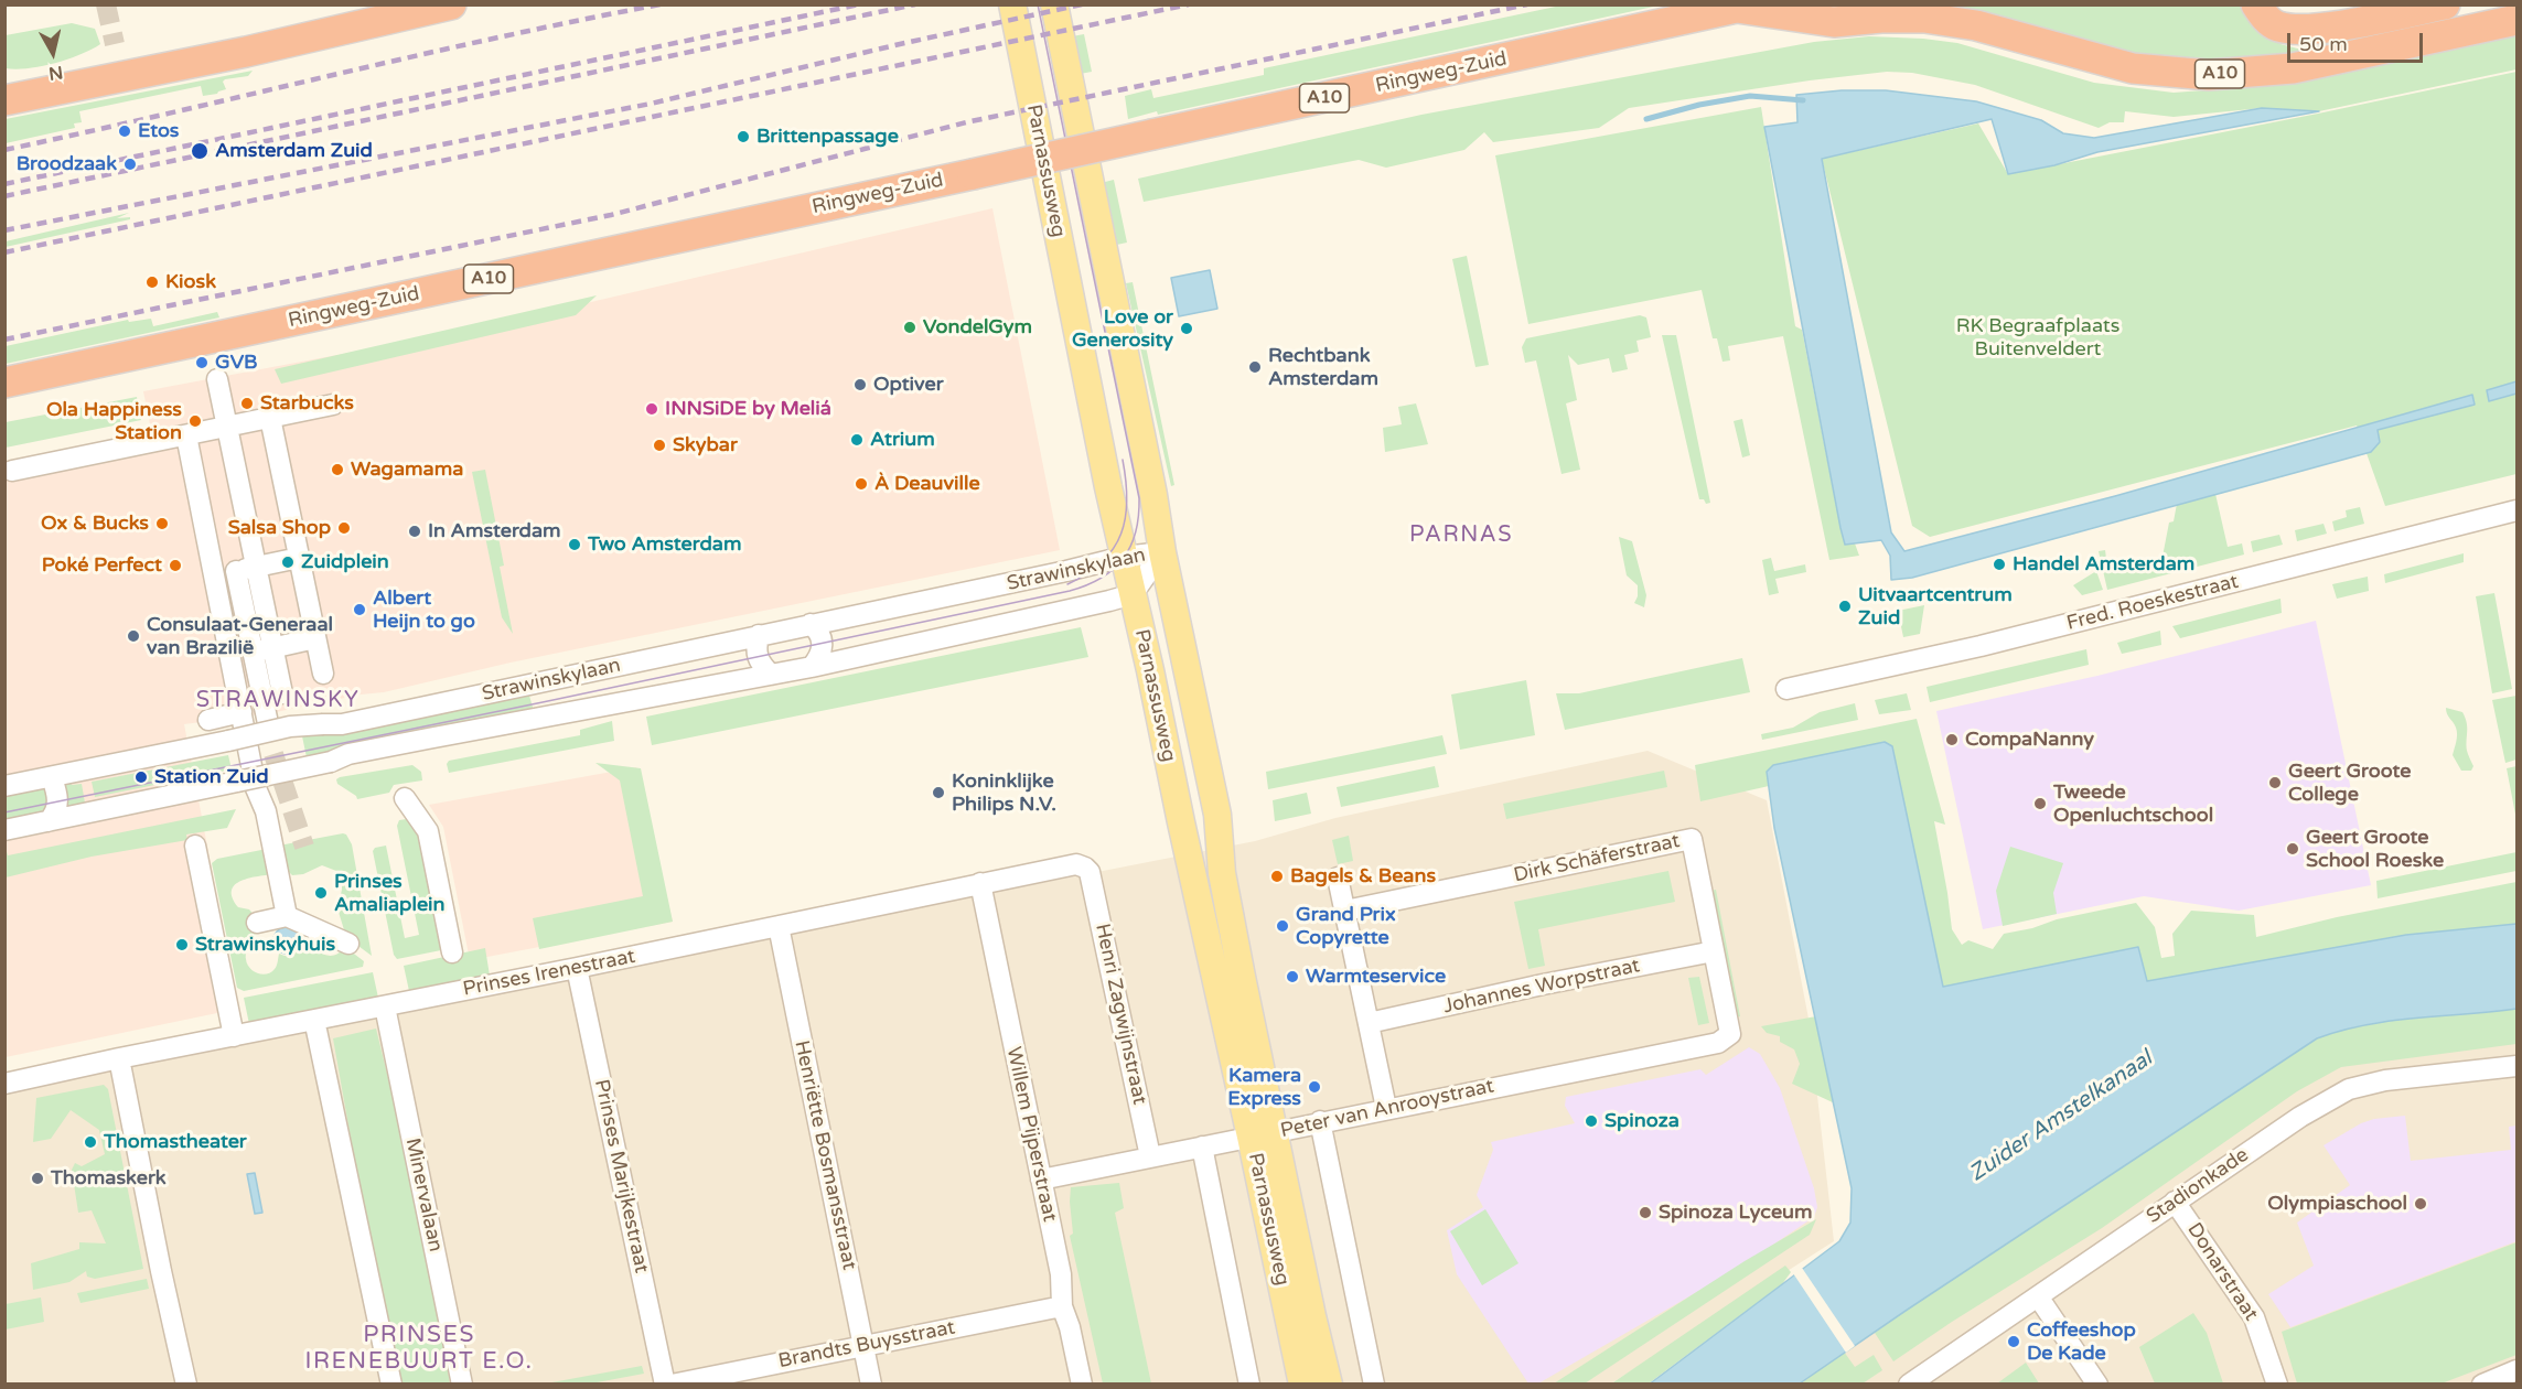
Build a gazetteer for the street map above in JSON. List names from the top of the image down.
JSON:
{
  "streets": {
    "highway": ["Ringweg-Zuid", "A10"],
    "main road": ["Parnassusweg"],
    "street": [
      "Strawinskylaan",
      "Fred. Roeskestraat",
      "Dirk Schäferstraat",
      "Prinses Irenestraat",
      "Johannes Worpstraat",
      "Henri Zagwijnstraat",
      "Peter van Anrooystraat",
      "Willem Pijperstraat",
      "Henriëtte Bosmansstraat",
      "Prinses Marijkestraat",
      "Stadionkade",
      "Minervalaan",
      "Donarstraat",
      "Brandts Buysstraat"
    ]
  },
  "crossings": [
    ["Ringweg-Zuid", "A10"],
    ["Parnassusweg", "Strawinskylaan"],
    ["Parnassusweg", "Peter van Anrooystraat"],
    ["Dirk Schäferstraat", "Johannes Worpstraat"],
    ["Dirk Schäferstraat", "Peter van Anrooystraat"],
    ["Prinses Irenestraat", "Henri Zagwijnstraat"],
    ["Prinses Irenestraat", "Willem Pijperstraat"],
    ["Prinses Irenestraat", "Henriëtte Bosmansstraat"],
    ["Prinses Irenestraat", "Prinses Marijkestraat"],
    ["Prinses Irenestraat", "Minervalaan"],
    ["Henri Zagwijnstraat", "Peter van Anrooystraat"],
    ["Peter van Anrooystraat", "Willem Pijperstraat"],
    ["Willem Pijperstraat", "Brandts Buysstraat"],
    ["Henriëtte Bosmansstraat", "Brandts Buysstraat"],
    ["Stadionkade", "Donarstraat"]
  ],
  "districts": ["PARNAS", "STRAWINSKY", "PRINSES IRENEBUURT E.O."],
  "water": ["Zuider Amstelkanaal"],
  "parks": ["RK Begraafplaats Buitenveldert"],
  "places": [
    "Etos",
    "Brittenpassage",
    "Amsterdam Zuid",
    "Broodzaak",
    "Kiosk",
    "VondelGym",
    "Love or Generosity",
    "GVB",
    "Rechtbank Amsterdam",
    "Optiver",
    "Starbucks",
    "INNSiDE by Meliá",
    "Ola Happiness Station",
    "Atrium",
    "Skybar",
    "Wagamama",
    "À Deauville",
    "Ox & Bucks",
    "Salsa Shop",
    "In Amsterdam",
    "Two Amsterdam",
    "Zuidplein",
    "Handel Amsterdam",
    "Poké Perfect",
    "Uitvaartcentrum Zuid",
    "Albert Heijn to go",
    "Consulaat-Generaal van Brazilië",
    "CompaNanny",
    "Station Zuid",
    "Geert Groote College",
    "Koninklijke Philips N.V.",
    "Tweede Openluchtschool",
    "Geert Groote School Roeske",
    "Bagels & Beans",
    "Prinses Amaliaplein",
    "Grand Prix Copyrette",
    "Strawinskyhuis",
    "Warmteservice",
    "Kamera Express",
    "Spinoza",
    "Thomastheater",
    "Thomaskerk",
    "Olympiaschool",
    "Spinoza Lyceum",
    "Coffeeshop De Kade"
  ],
  "scale_bar": "50 m",
  "north": "bottom"
}
